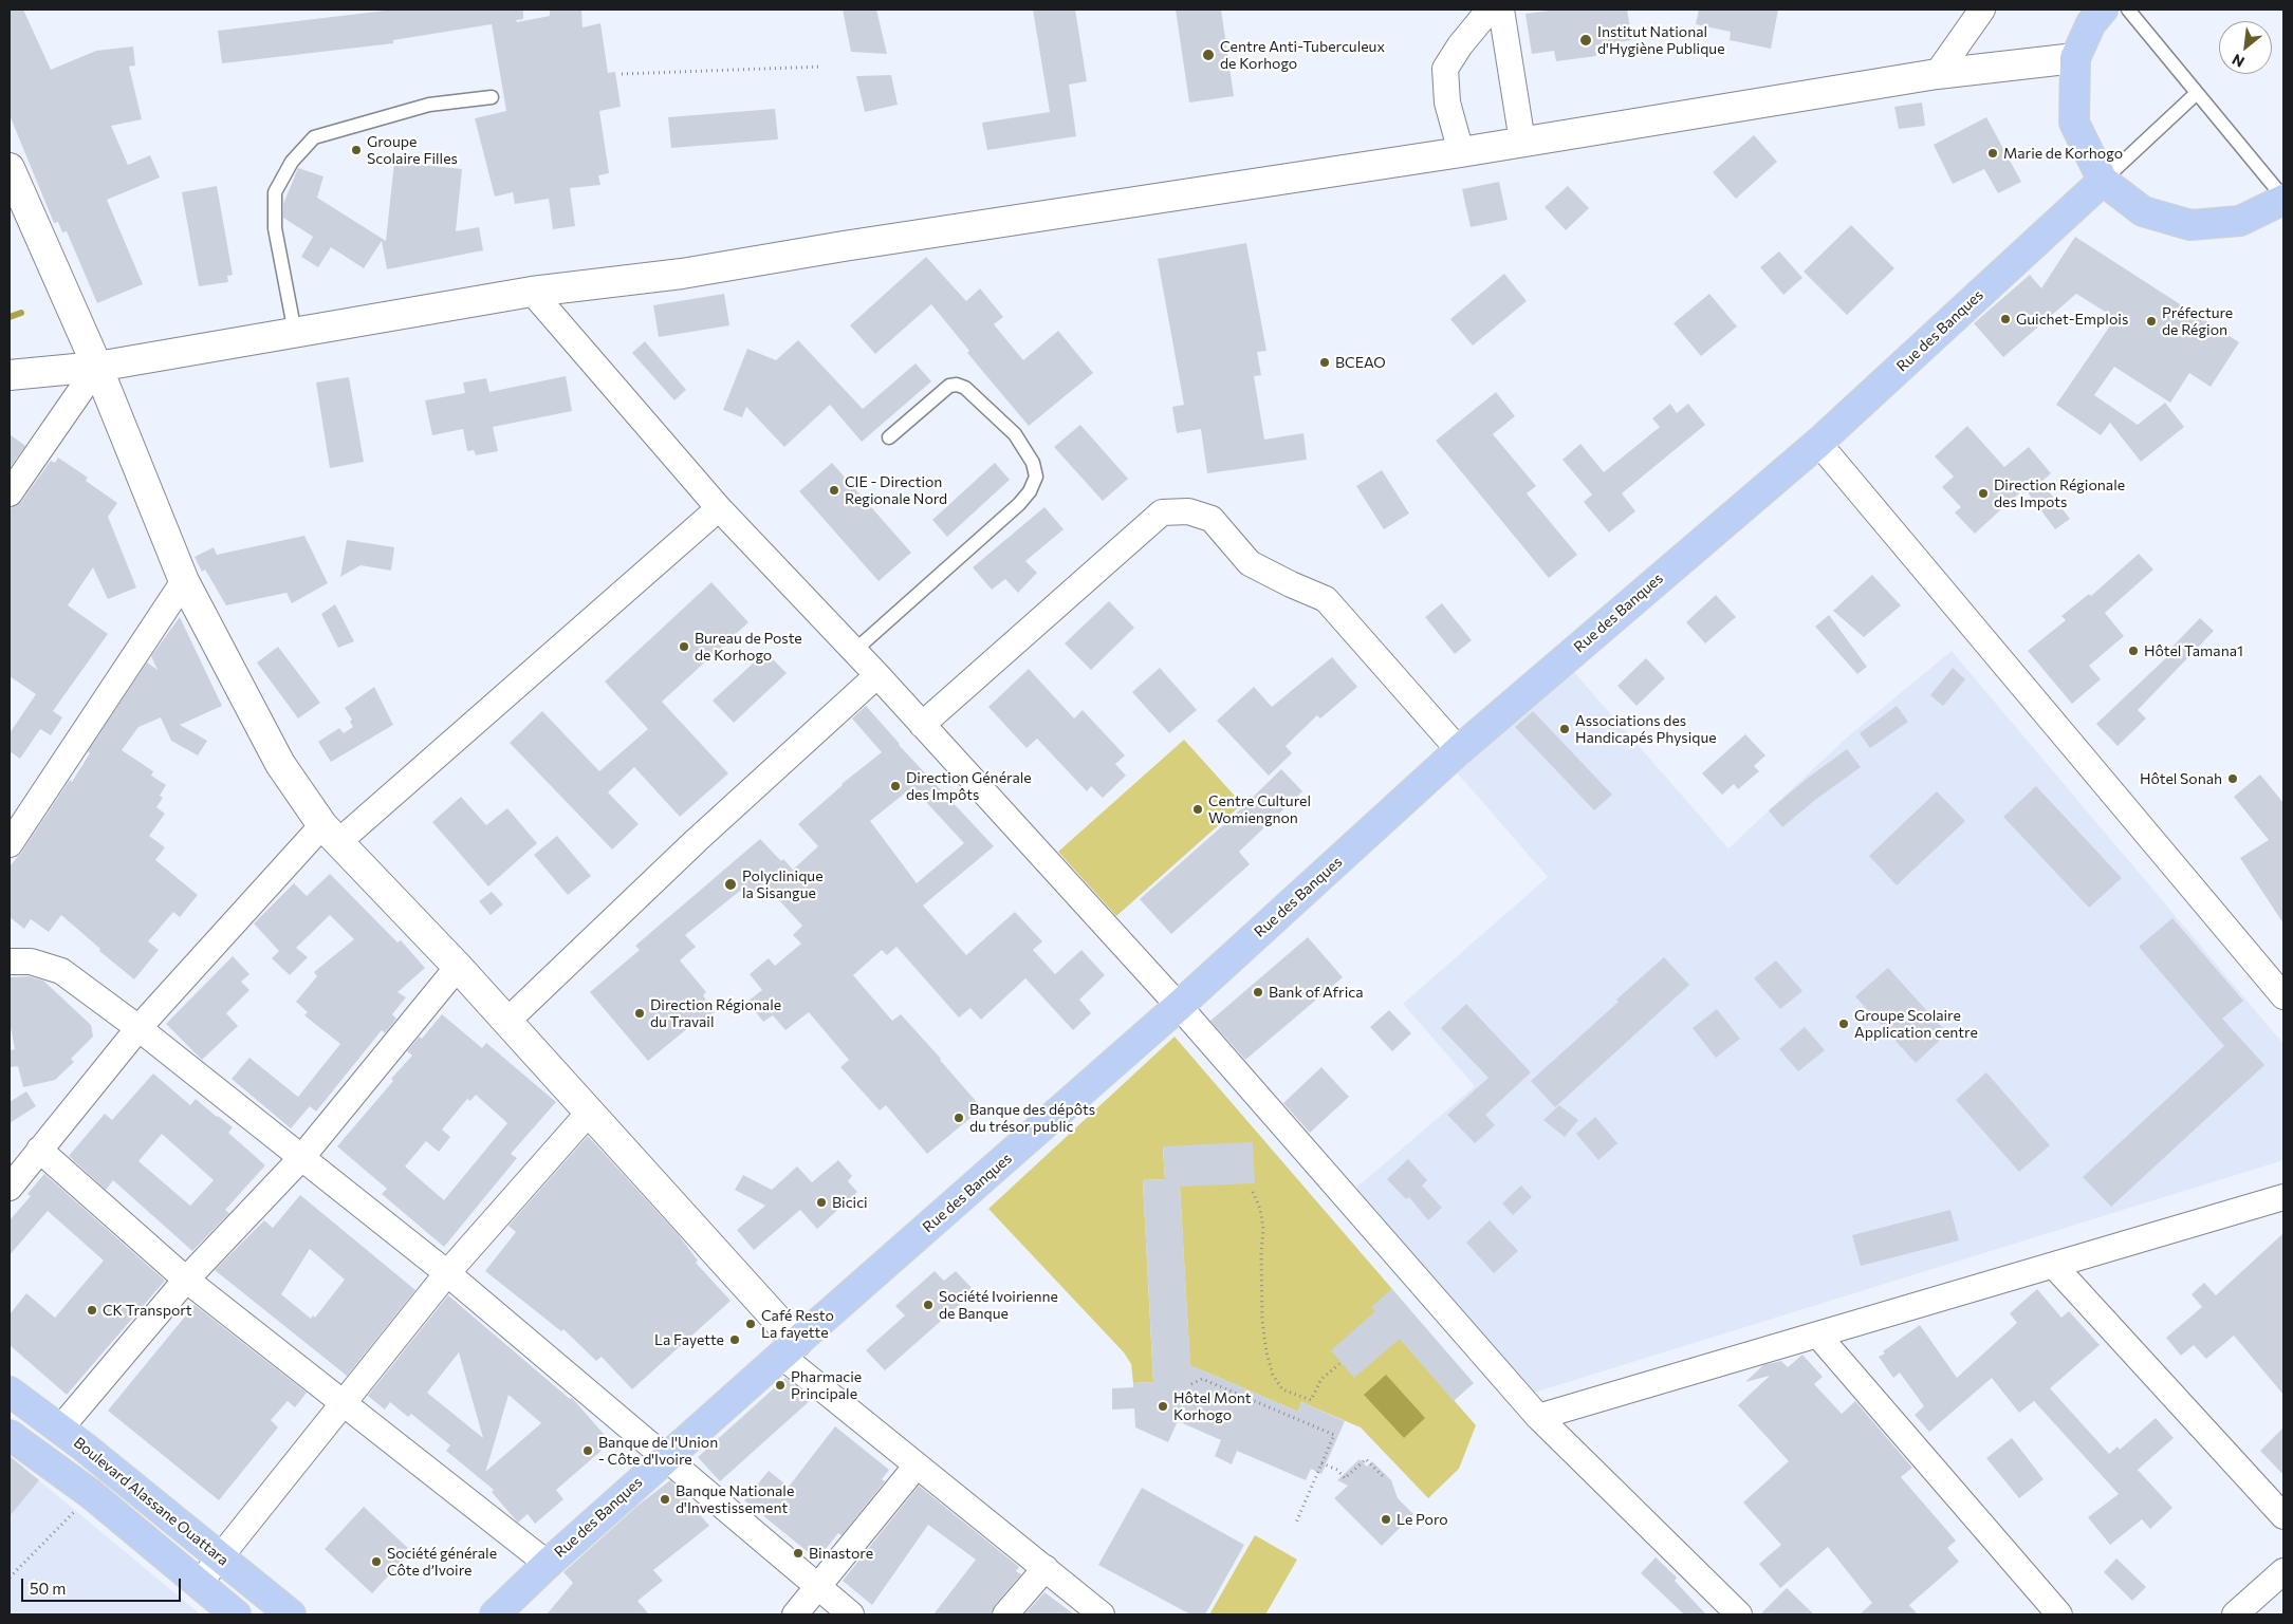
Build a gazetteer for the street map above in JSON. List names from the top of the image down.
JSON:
{
  "streets": {
    "main road": ["Rue des Banques", "Boulevard Alassane Ouattara"]
  },
  "places": [
    "Institut National d'Hygiène Publique",
    "Centre Anti-Tuberculeux de Korhogo",
    "Groupe Scolaire Filles",
    "Marie de Korhogo",
    "Guichet-Emplois",
    "Préfecture de Région",
    "BCEAO",
    "CIE - Direction Regionale Nord",
    "Direction Régionale des Impots",
    "Bureau de Poste de Korhogo",
    "Hôtel Tamana1",
    "Associations des Handicapés Physique",
    "Hôtel Sonah",
    "Direction Générale des Impôts",
    "Centre Culturel Womiengnon",
    "Polyclinique la Sisangue",
    "Bank of Africa",
    "Direction Régionale du Travail",
    "Groupe Scolaire Application centre",
    "Banque des dépôts du trésor public",
    "Bicici",
    "Société Ivoirienne de Banque",
    "CK Transport",
    "Café Resto La fayette",
    "La Fayette",
    "Pharmacie Principale",
    "Hôtel Mont Korhogo",
    "Banque de l'Union - Côte d'Ivoire",
    "Banque Nationale d'Investissement",
    "Le Poro",
    "Binastore",
    "Société générale Côte d’Ivoire"
  ],
  "scale_bar": "50 m",
  "north": "bottom left"
}
